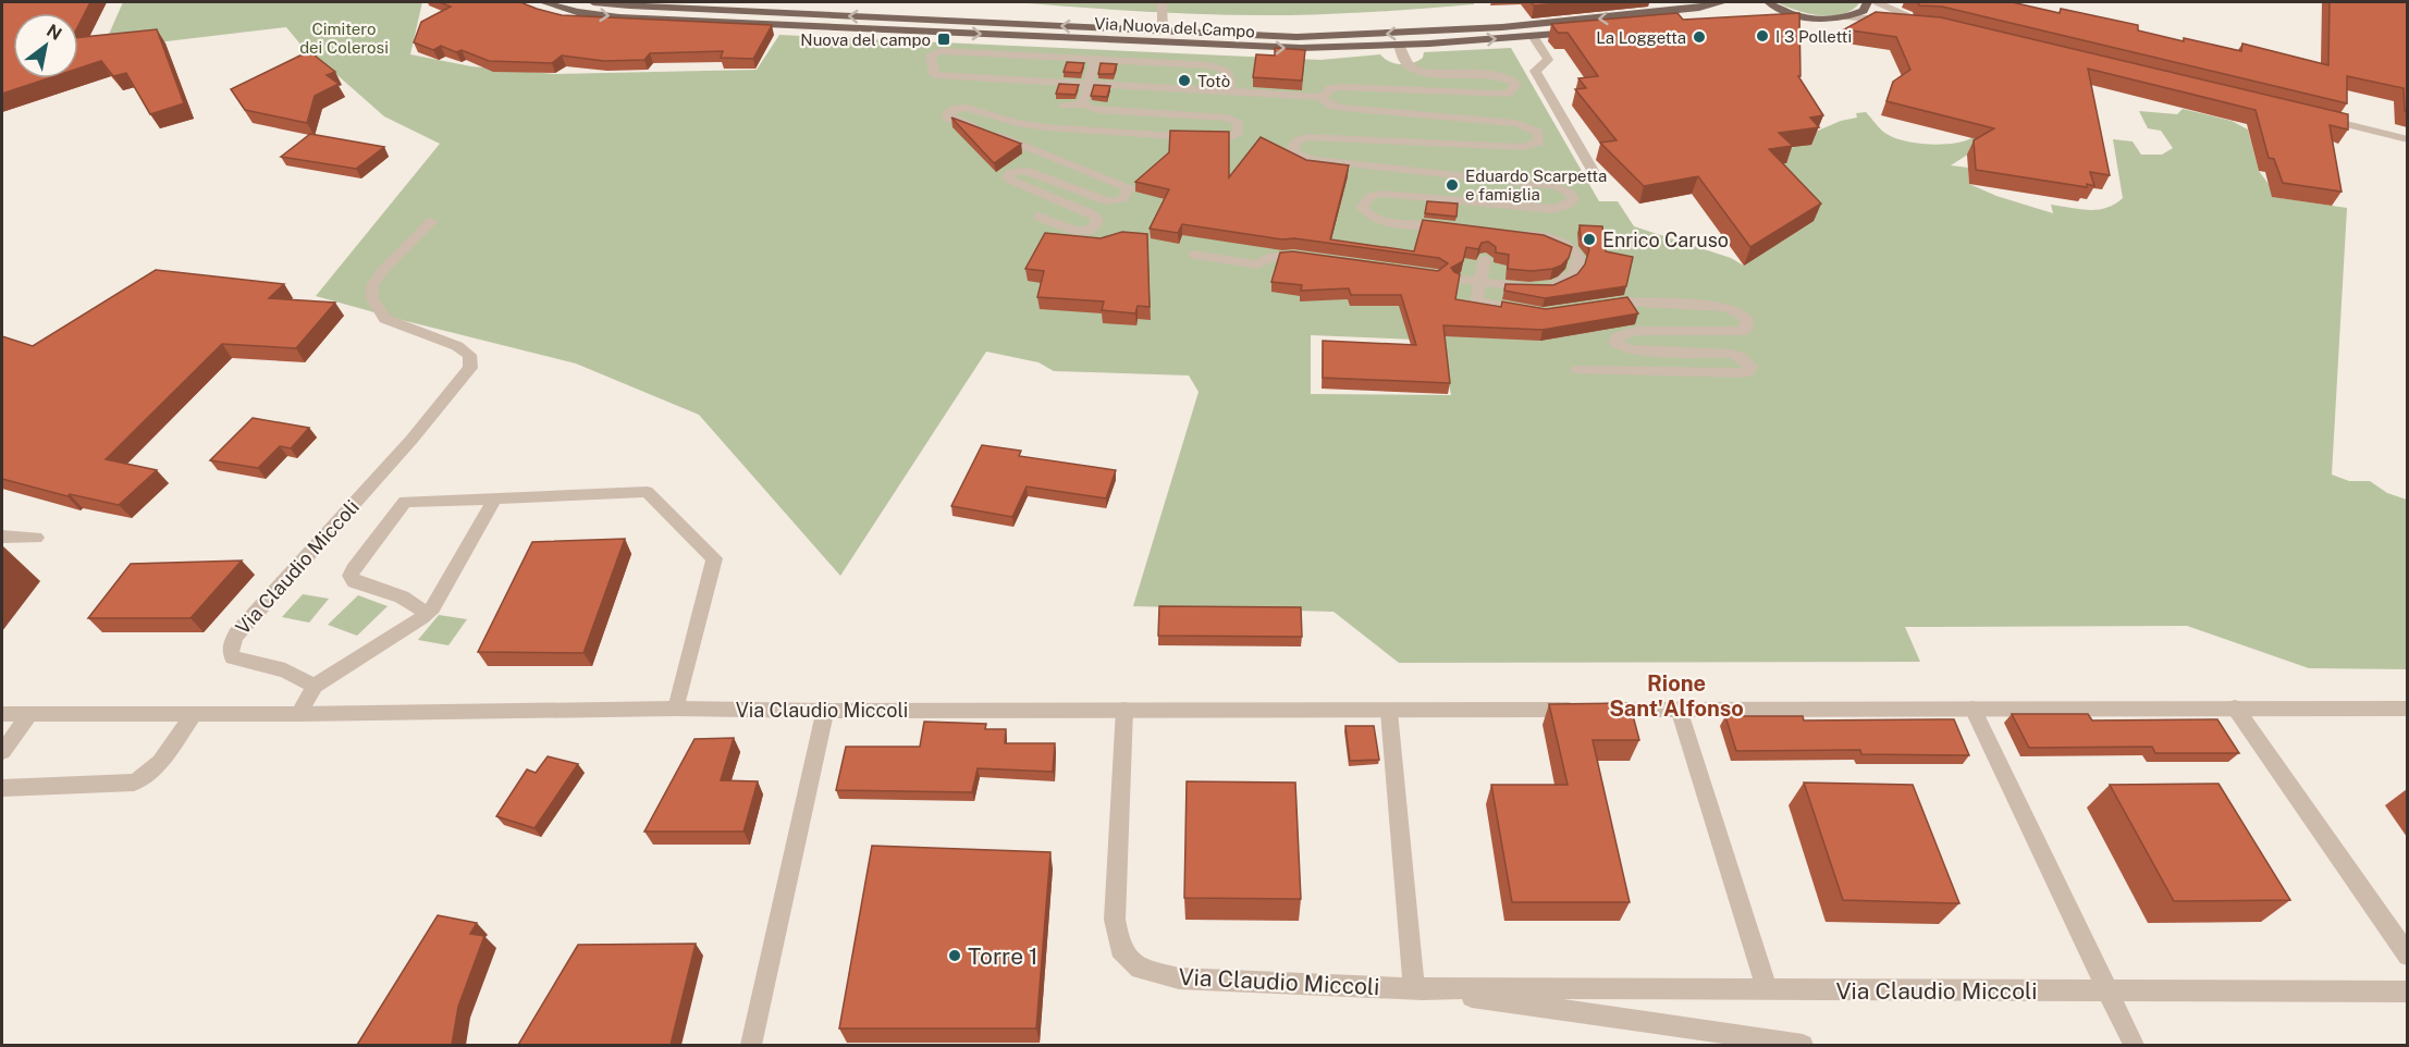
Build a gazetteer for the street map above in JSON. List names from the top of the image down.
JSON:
{
  "streets": {
    "main road": ["Via Nuova del Campo"],
    "street": ["Via Claudio Miccoli"]
  },
  "districts": ["Rione Sant'Alfonso"],
  "parks": ["Cimitero dei Colerosi"],
  "places": {
    "other": [
      "I 3 Polletti",
      "La Loggetta",
      "Totò",
      "Eduardo Scarpetta e famiglia",
      "Enrico Caruso",
      "Torre 1"
    ],
    "transit": ["Nuova del campo"]
  },
  "north": "top right"
}
